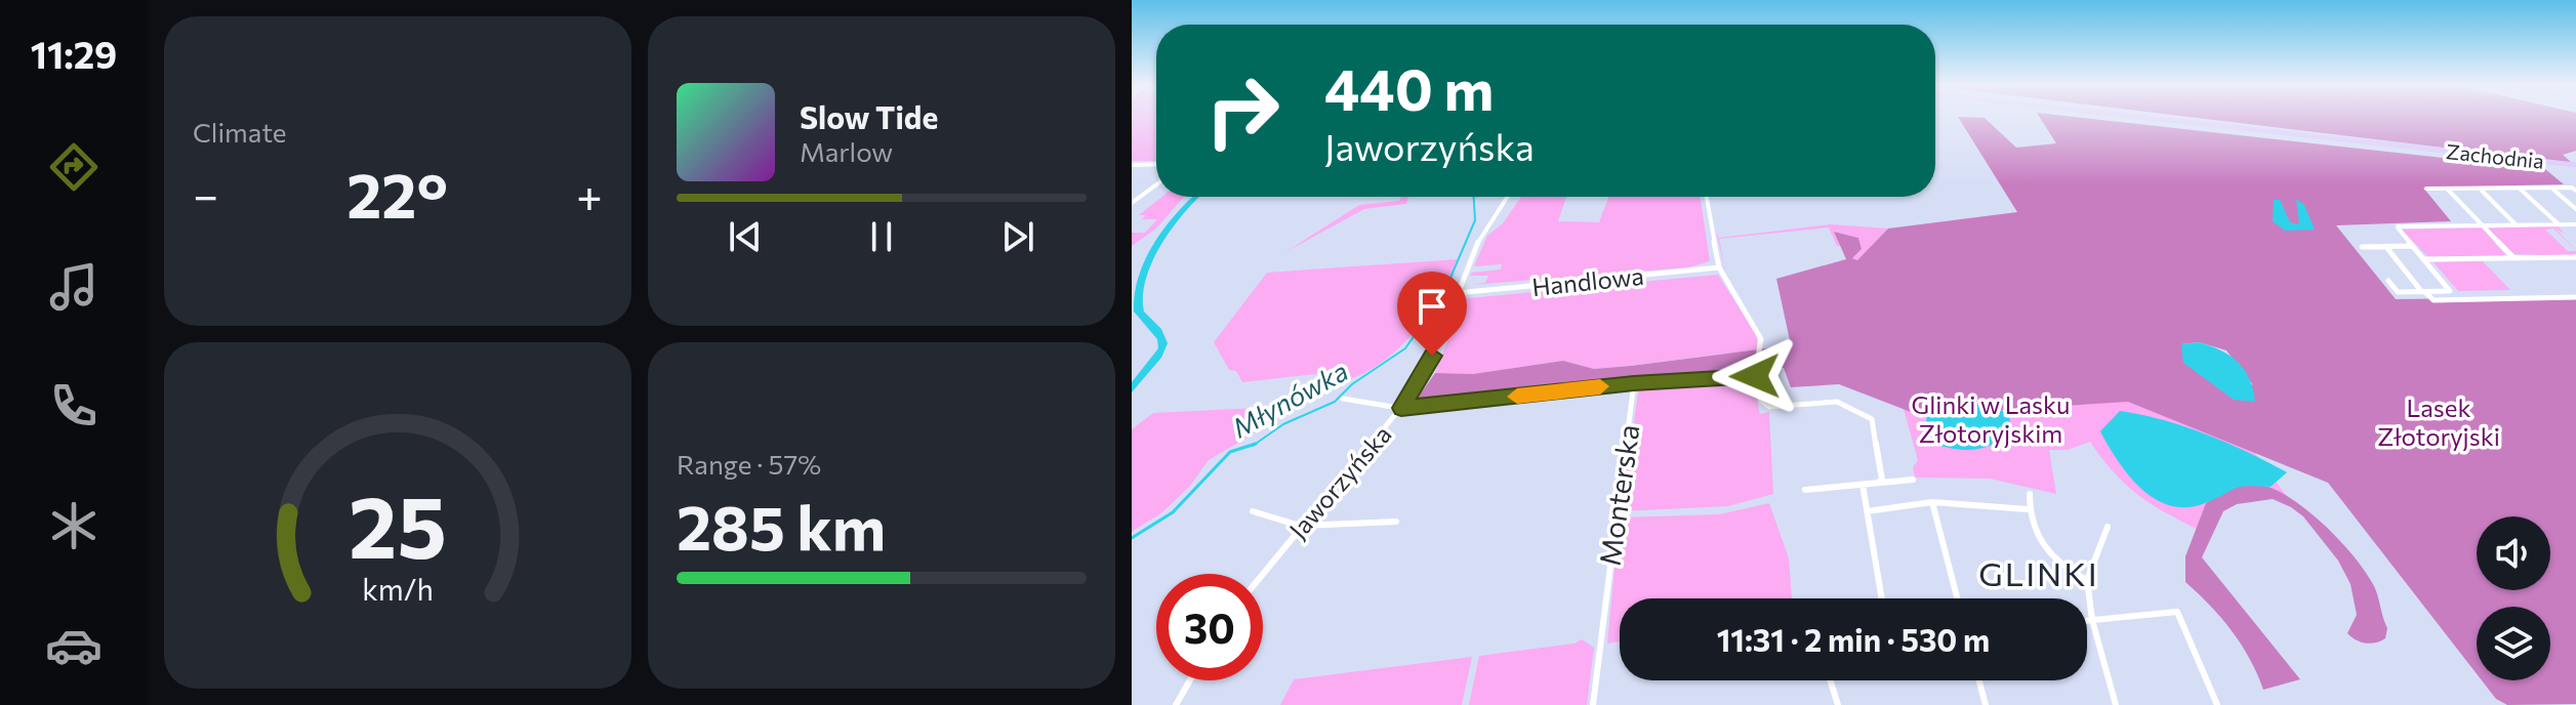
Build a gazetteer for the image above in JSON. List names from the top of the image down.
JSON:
{
  "streets": {
    "main road": ["Zachodnia"],
    "street": ["Handlowa", "Jaworzyńska", "Monterska"]
  },
  "crossings": [
    ["Handlowa", "Jaworzyńska"]
  ],
  "districts": ["GLINKI"],
  "water": ["Młynówka"],
  "parks": ["Glinki w Lasku Złotoryjskim", "Lasek Złotoryjski"],
  "page": {
    "tabs": "11:29",
    "tile": [
      "Climate",
      ["Range · 57%", "285 km"]
    ],
    "turn": ["440 m", "Jaworzyńska"],
    "song": ["Slow Tide", "Marlow"],
    "heat": ["−", "22°", "+"],
    "limit": "30",
    "trip": "11:31 · 2 min · 530 m",
    "gauge": ["25", "km/h"]
  }
}
